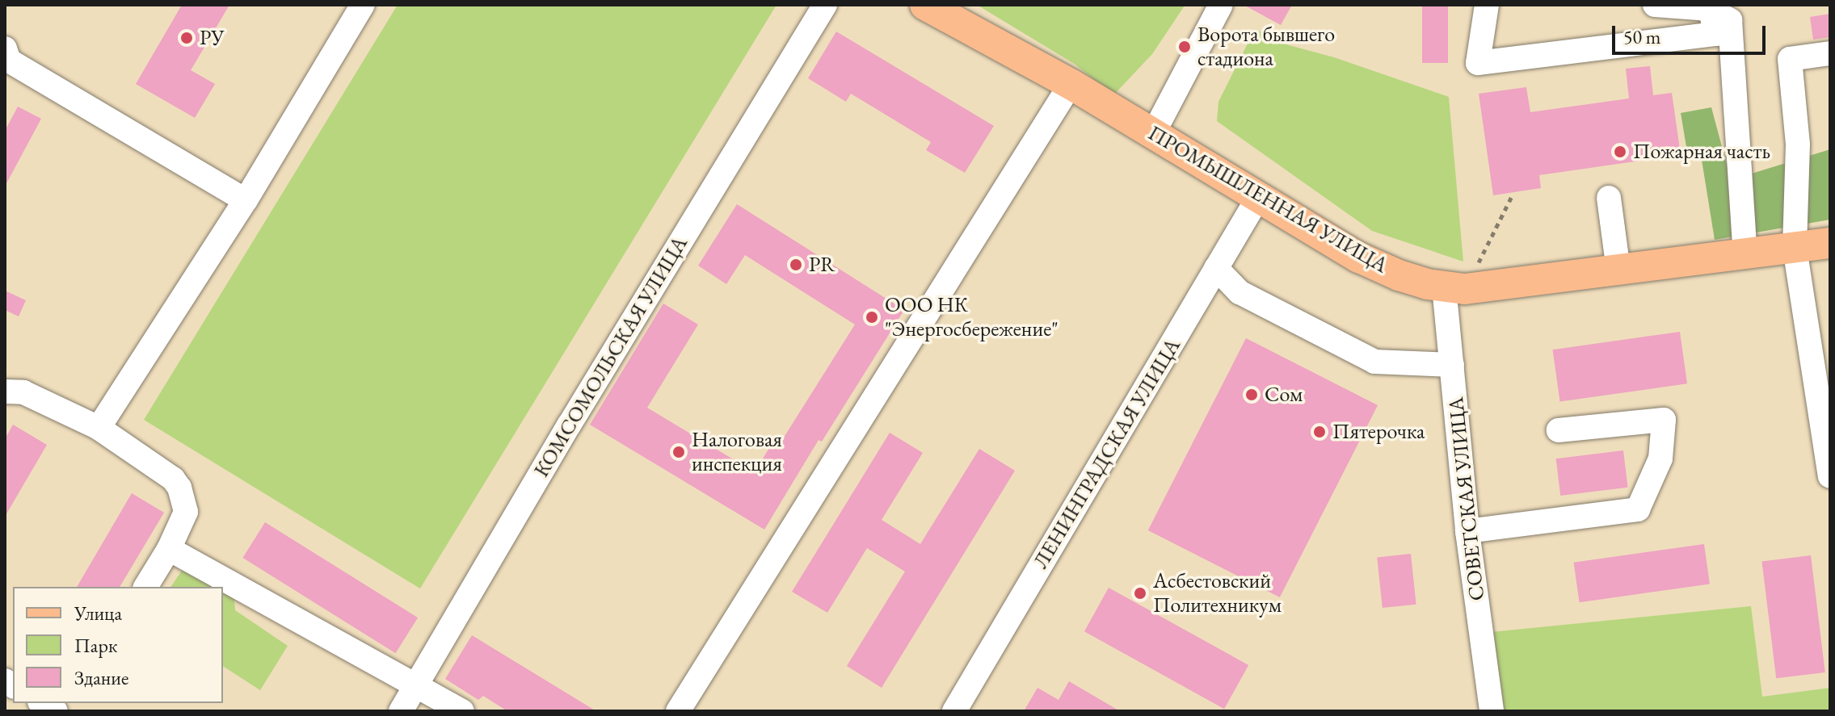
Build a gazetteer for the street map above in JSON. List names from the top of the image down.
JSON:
{
  "streets": {
    "main road": ["ПРОМЫШЛЕННАЯ УЛИЦА"],
    "street": ["КОМСОМОЛЬСКАЯ УЛИЦА", "ЛЕНИНГРАДСКАЯ УЛИЦА", "СОВЕТСКАЯ УЛИЦА"]
  },
  "crossings": [
    ["ПРОМЫШЛЕННАЯ УЛИЦА", "ЛЕНИНГРАДСКАЯ УЛИЦА"],
    ["ПРОМЫШЛЕННАЯ УЛИЦА", "СОВЕТСКАЯ УЛИЦА"]
  ],
  "places": [
    "РУ",
    "Ворота бывшего стадиона",
    "Пожарная часть",
    "PR",
    "ООО НК \"Энергосбережение\"",
    "Сом",
    "Пятерочка",
    "Налоговая инспекция",
    "Асбестовский Политехникум"
  ],
  "legend": ["Улица", "Парк", "Здание"],
  "scale_bar": "50 m"
}
